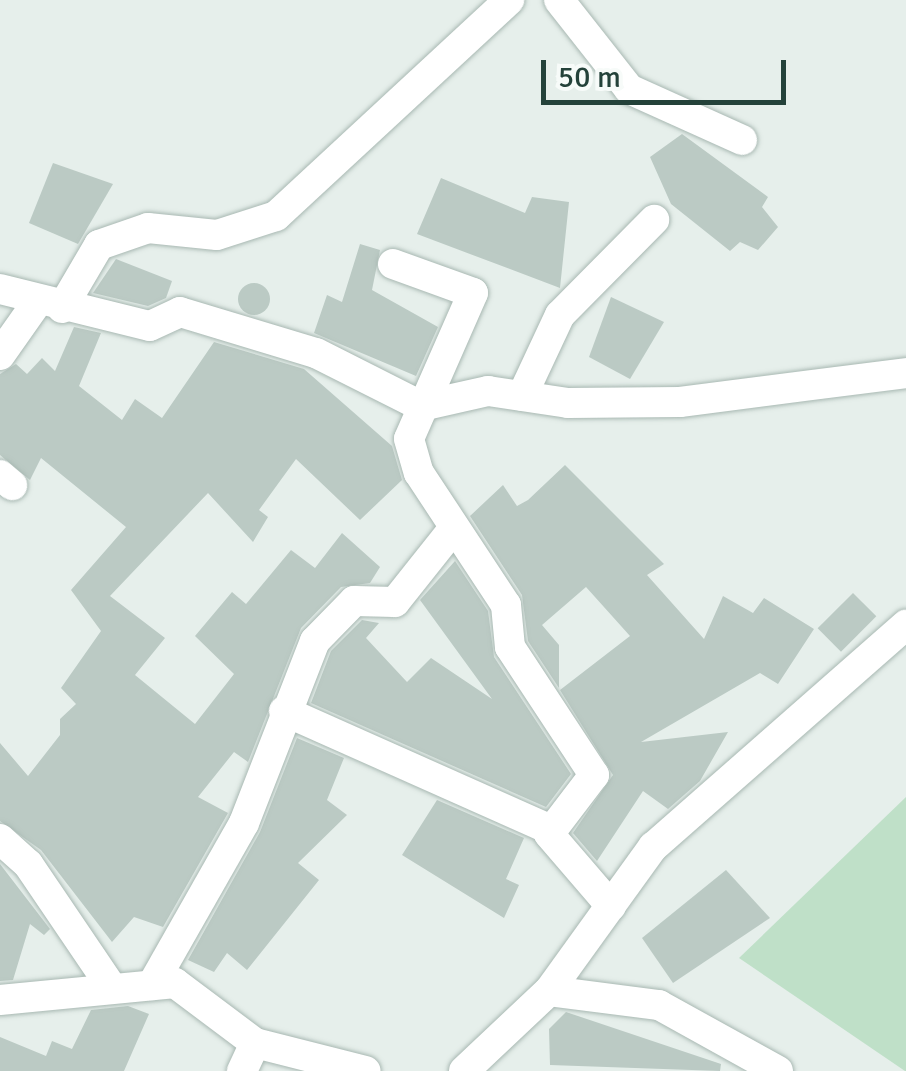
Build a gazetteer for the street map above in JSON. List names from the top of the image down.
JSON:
{
  "scale_bar": "50 m"
}
